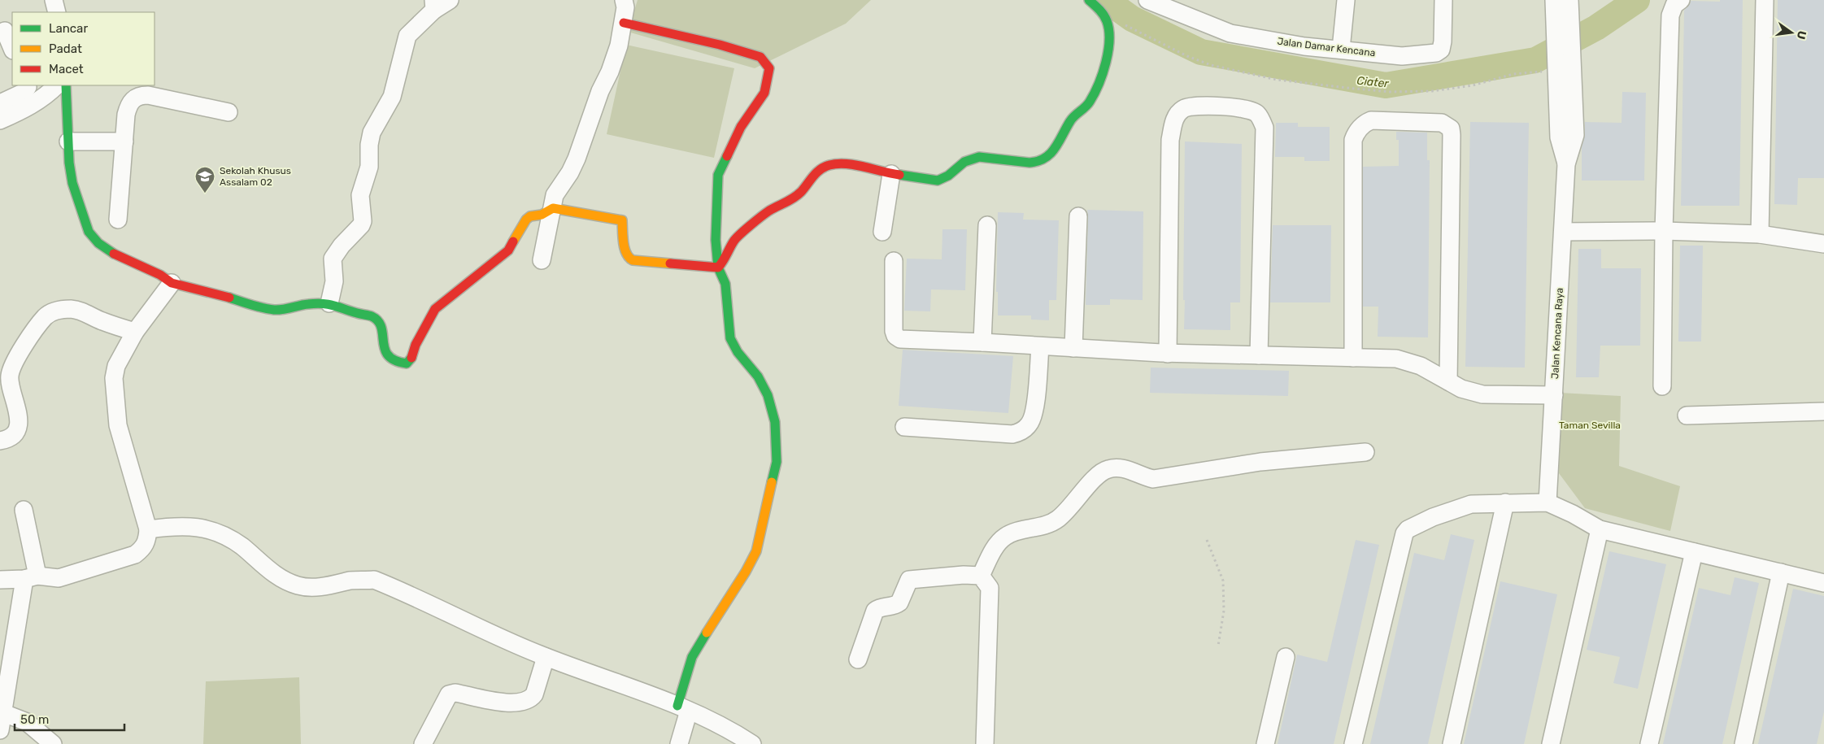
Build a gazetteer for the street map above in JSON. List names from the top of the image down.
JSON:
{
  "streets": {
    "street": ["Jalan Damar Kencana", "Jalan Kencana Raya"]
  },
  "water": ["Ciater"],
  "parks": ["Taman Sevilla"],
  "places": {
    "school or university": ["Sekolah Khusus Assalam 02"]
  },
  "legend": ["Lancar", "Padat", "Macet"],
  "scale_bar": "50 m",
  "north": "right"
}
